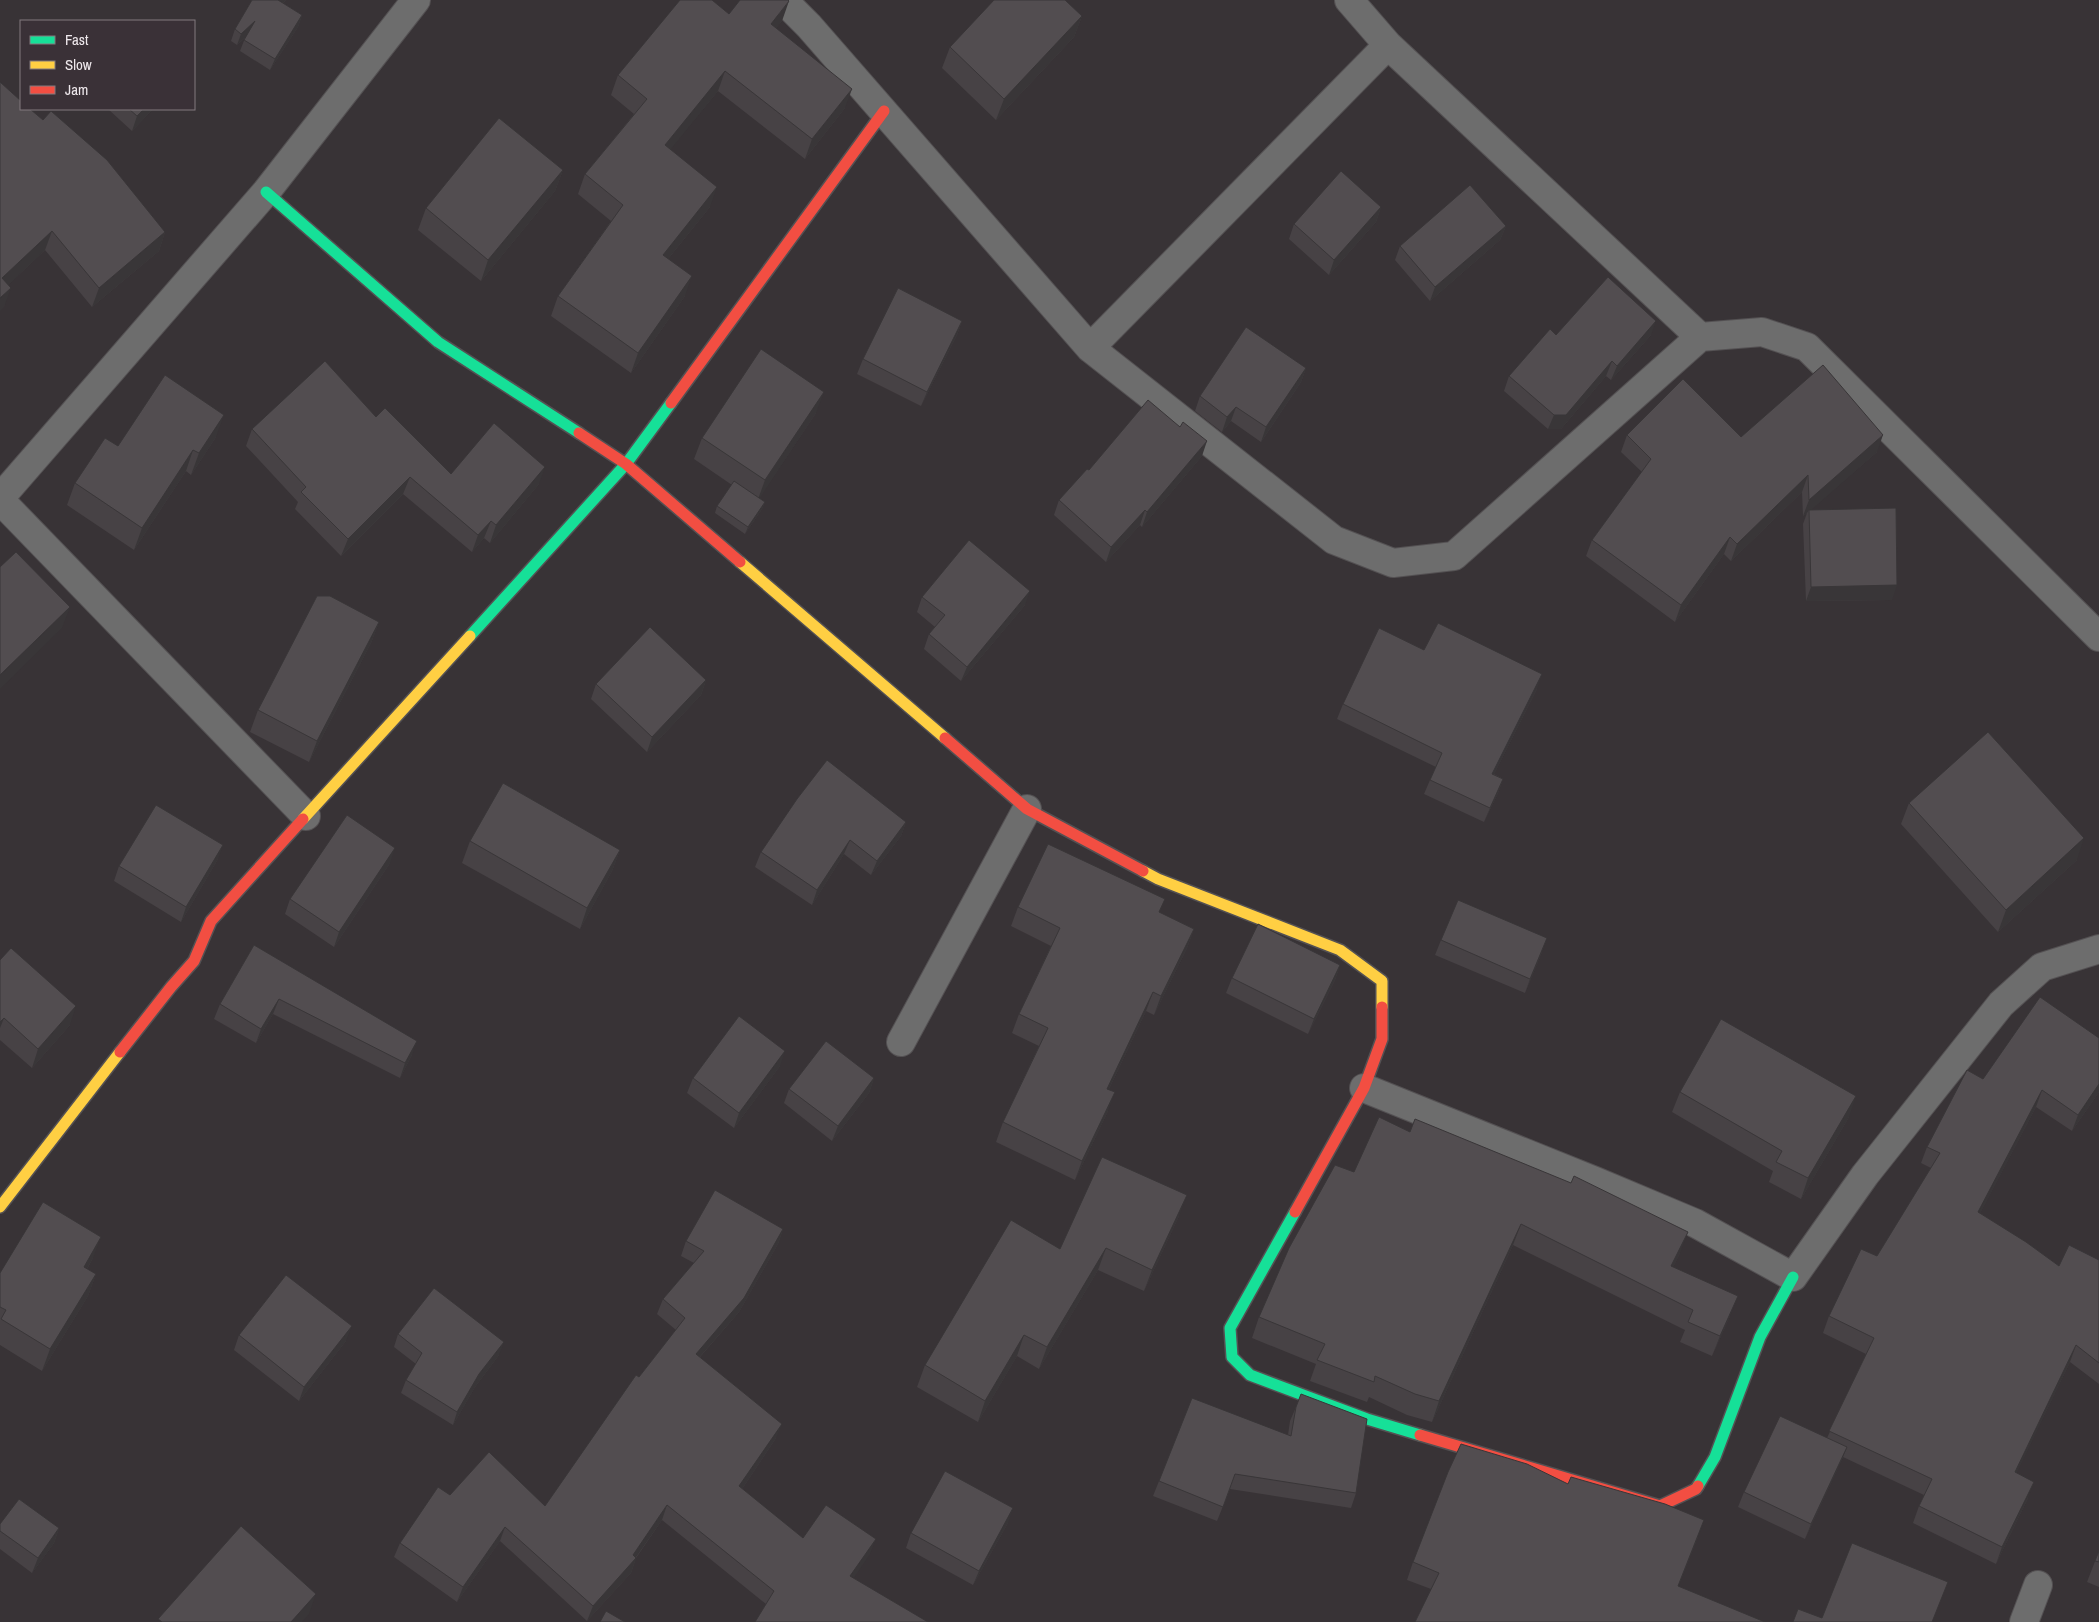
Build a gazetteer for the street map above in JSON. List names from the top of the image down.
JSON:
{
  "legend": ["Fast", "Slow", "Jam"]
}
